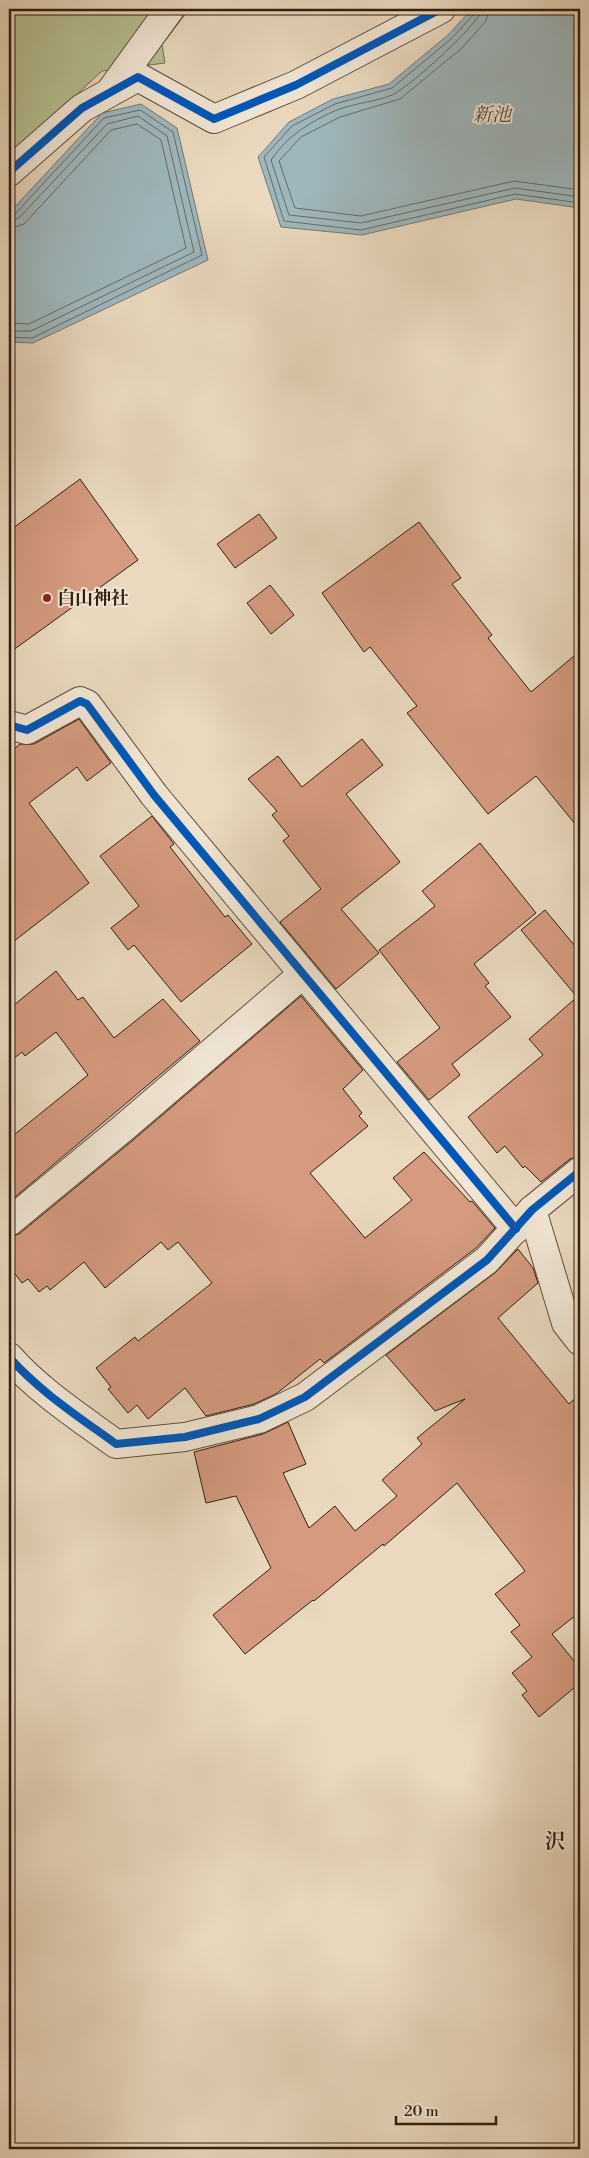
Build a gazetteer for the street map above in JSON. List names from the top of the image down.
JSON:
{
  "districts": ["沢"],
  "water": ["新池"],
  "places": ["白山神社"],
  "scale_bar": "20 m"
}
